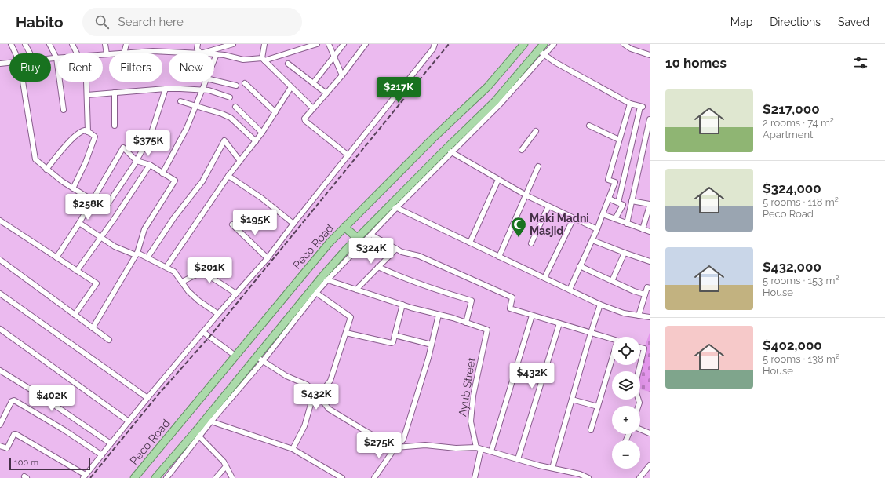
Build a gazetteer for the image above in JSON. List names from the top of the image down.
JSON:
{
  "streets": {
    "main road": ["Peco Road"],
    "street": ["Ayub Street"]
  },
  "places": {
    "mosque": ["Maki Madni Masjid"]
  },
  "scale_bar": "100 m",
  "page": {
    "header": "Habito",
    "search": "Search here",
    "nav": ["Map", "Directions", "Saved"],
    "heading": "10 homes",
    "chip": [
      "Buy",
      "Rent",
      "Filters",
      "New"
    ],
    "price": [
      "$217K",
      "$375K",
      "$258K",
      "$195K",
      "$324K",
      "$201K",
      "$432K",
      "$432K",
      "$402K",
      "$275K"
    ],
    "list": [
      {
        "name": "$217,000",
        "note": "2 rooms · 74 m² · Apartment"
      },
      {
        "name": "$324,000",
        "note": "5 rooms · 118 m² · Peco Road"
      },
      {
        "name": "$432,000",
        "note": "5 rooms · 153 m² · House"
      },
      {
        "name": "$402,000",
        "note": "5 rooms · 138 m² · House"
      }
    ],
    "map_buttons": ["+", "−"],
    "scale": "100 m"
  }
}
